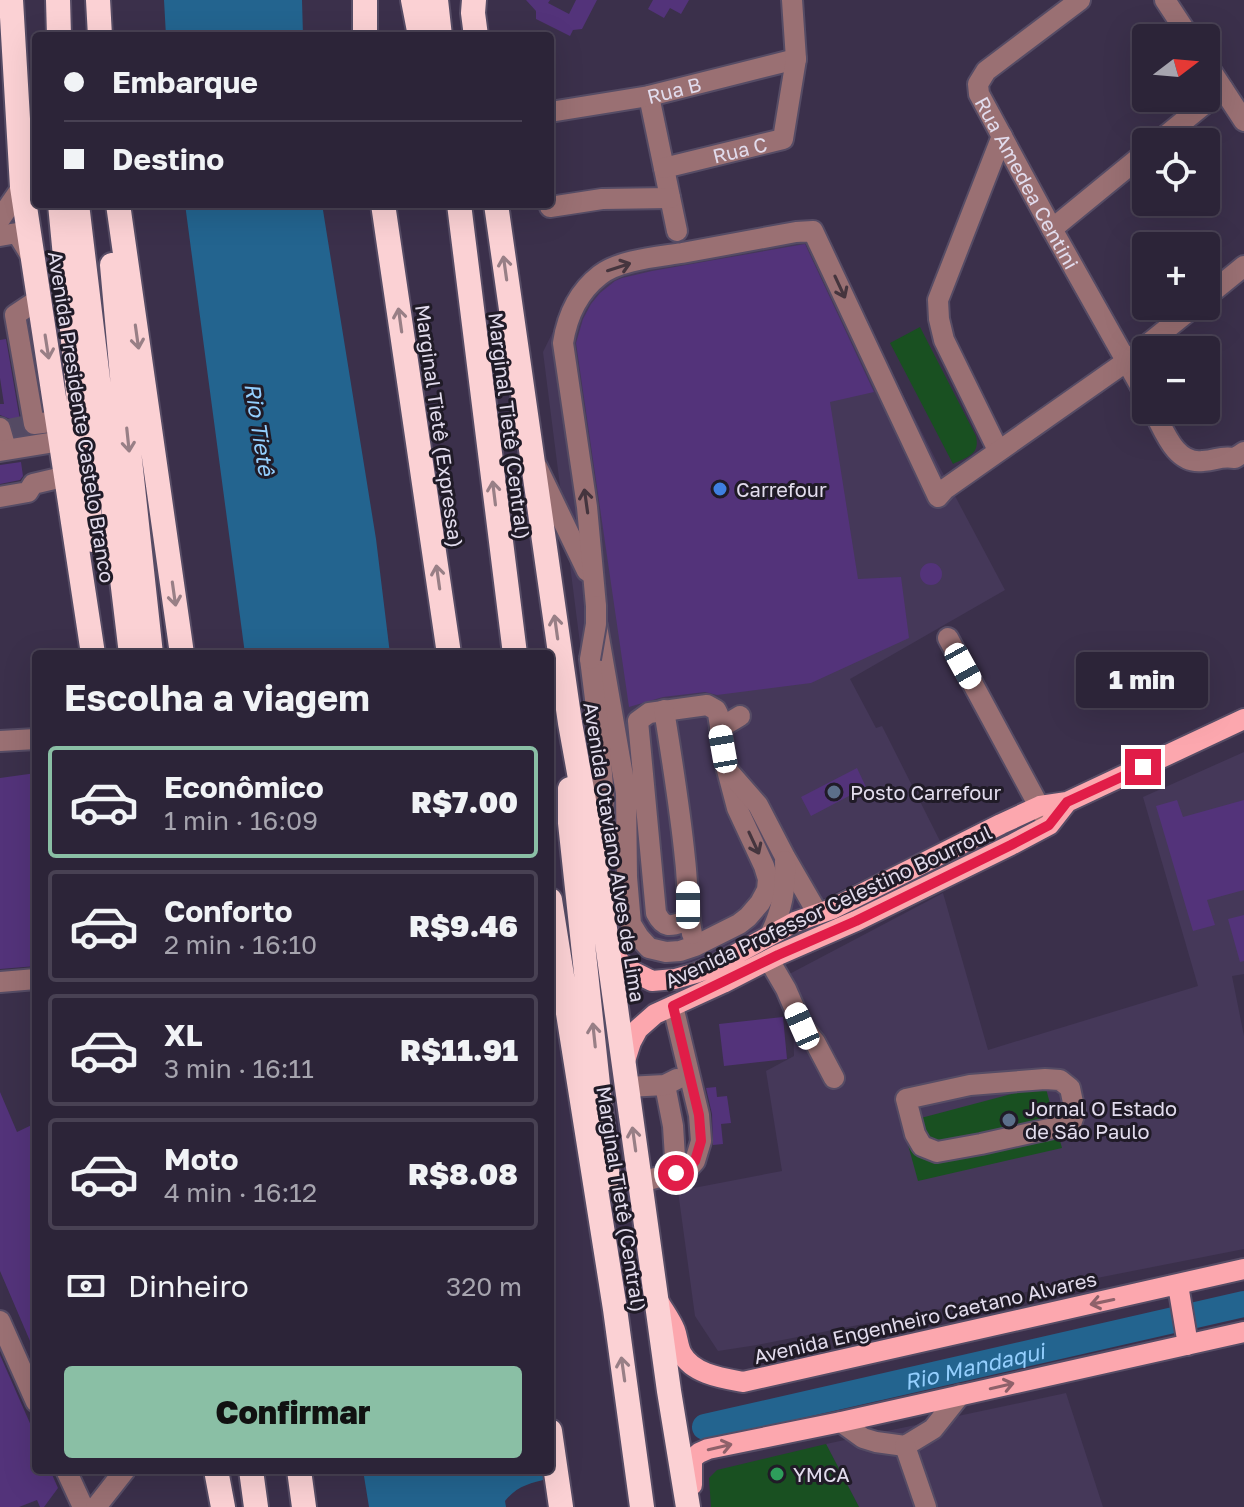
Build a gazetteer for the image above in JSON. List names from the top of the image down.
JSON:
{
  "streets": {
    "highway": [
      "Avenida Presidente Castelo Branco",
      "Marginal Tietê (Expressa)",
      "Marginal Tietê (Central)",
      "Avenida Otaviano Alves de Lima"
    ],
    "main road": ["Avenida Professor Celestino Bourroul", "Avenida Engenheiro Caetano Alvares"],
    "street": ["Rua B", "Rua C", "Rua Amedea Centini"]
  },
  "crossings": [
    ["Rua B", "Rua C"],
    ["Avenida Otaviano Alves de Lima", "Avenida Professor Celestino Bourroul"],
    ["Avenida Otaviano Alves de Lima", "Avenida Engenheiro Caetano Alvares"]
  ],
  "one_way": ["Marginal Tietê (Expressa)", "Marginal Tietê (Central)", "Avenida Otaviano Alves de Lima"],
  "water": ["Rio Tietê", "Rio Mandaqui"],
  "places": [
    "Carrefour",
    "Posto Carrefour",
    "Jornal O Estado de São Paulo",
    "YMCA"
  ],
  "north": "right",
  "page": {
    "map_buttons": ["+", "−"],
    "banner": ["Embarque", "Destino"],
    "heading": "Escolha a viagem",
    "bubble": "1 min",
    "list": [
      {
        "name": "Econômico",
        "note": "1 min · 16:09",
        "value": "R$7.00"
      },
      {
        "name": "Conforto",
        "note": "2 min · 16:10",
        "value": "R$9.46"
      },
      {
        "name": "XL",
        "note": "3 min · 16:11",
        "value": "R$11.91"
      },
      {
        "name": "Moto",
        "note": "4 min · 16:12",
        "value": "R$8.08"
      }
    ],
    "pay": ["Dinheiro", "320 m"],
    "buttons": "Confirmar"
  }
}
